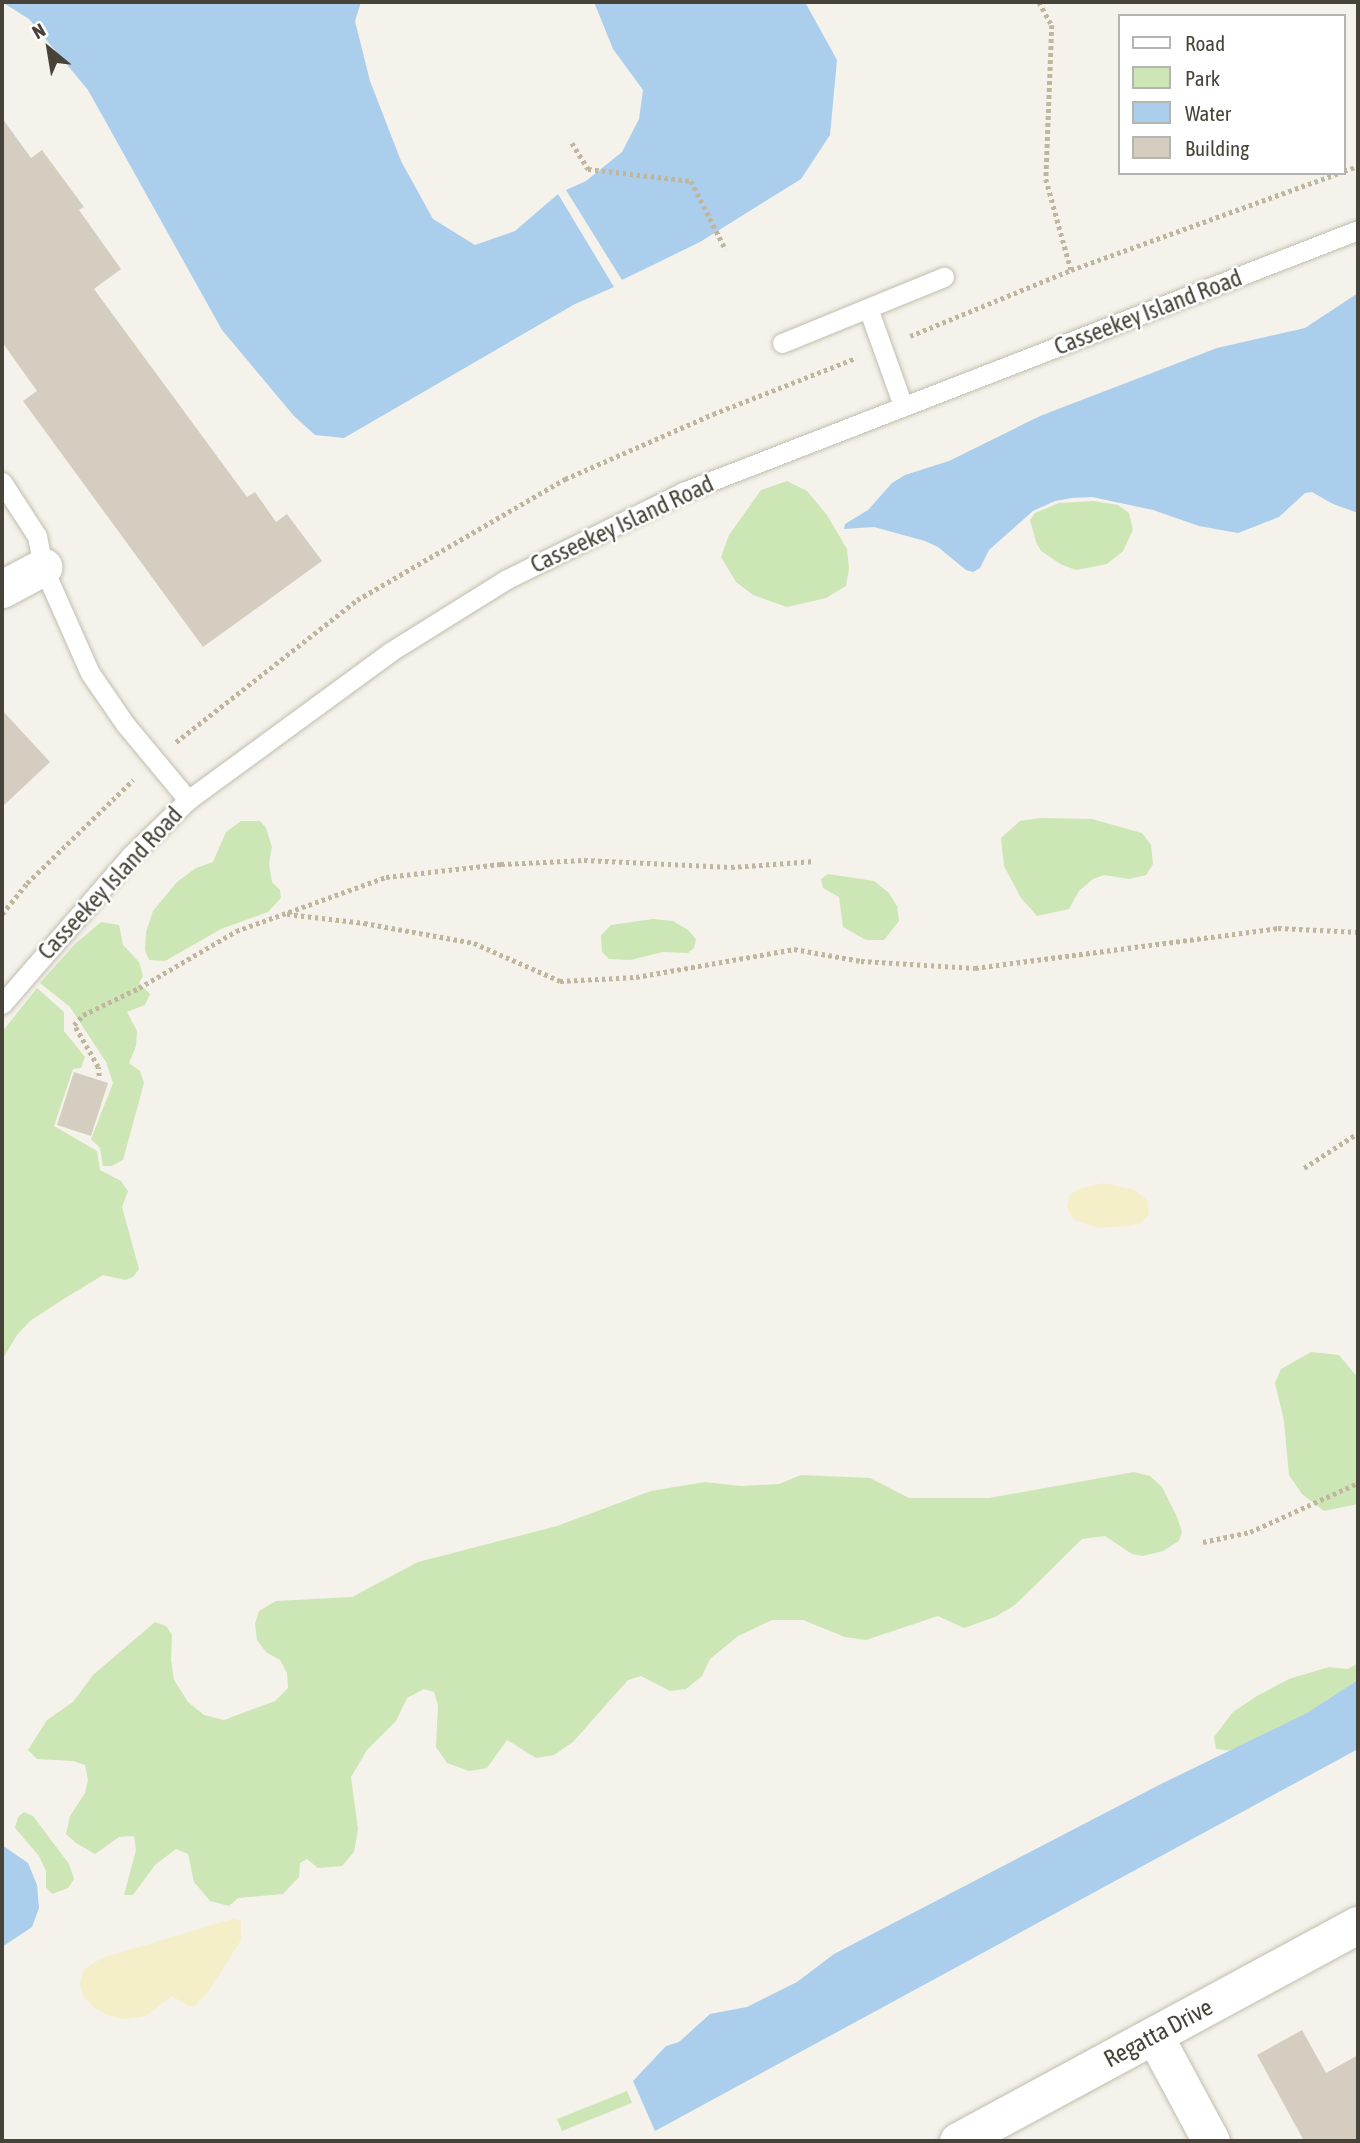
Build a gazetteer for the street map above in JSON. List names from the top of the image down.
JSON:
{
  "streets": {
    "street": ["Regatta Drive"],
    "lane": ["Casseekey Island Road"]
  },
  "legend": [
    "Road",
    "Park",
    "Water",
    "Building"
  ],
  "north": "top left"
}
